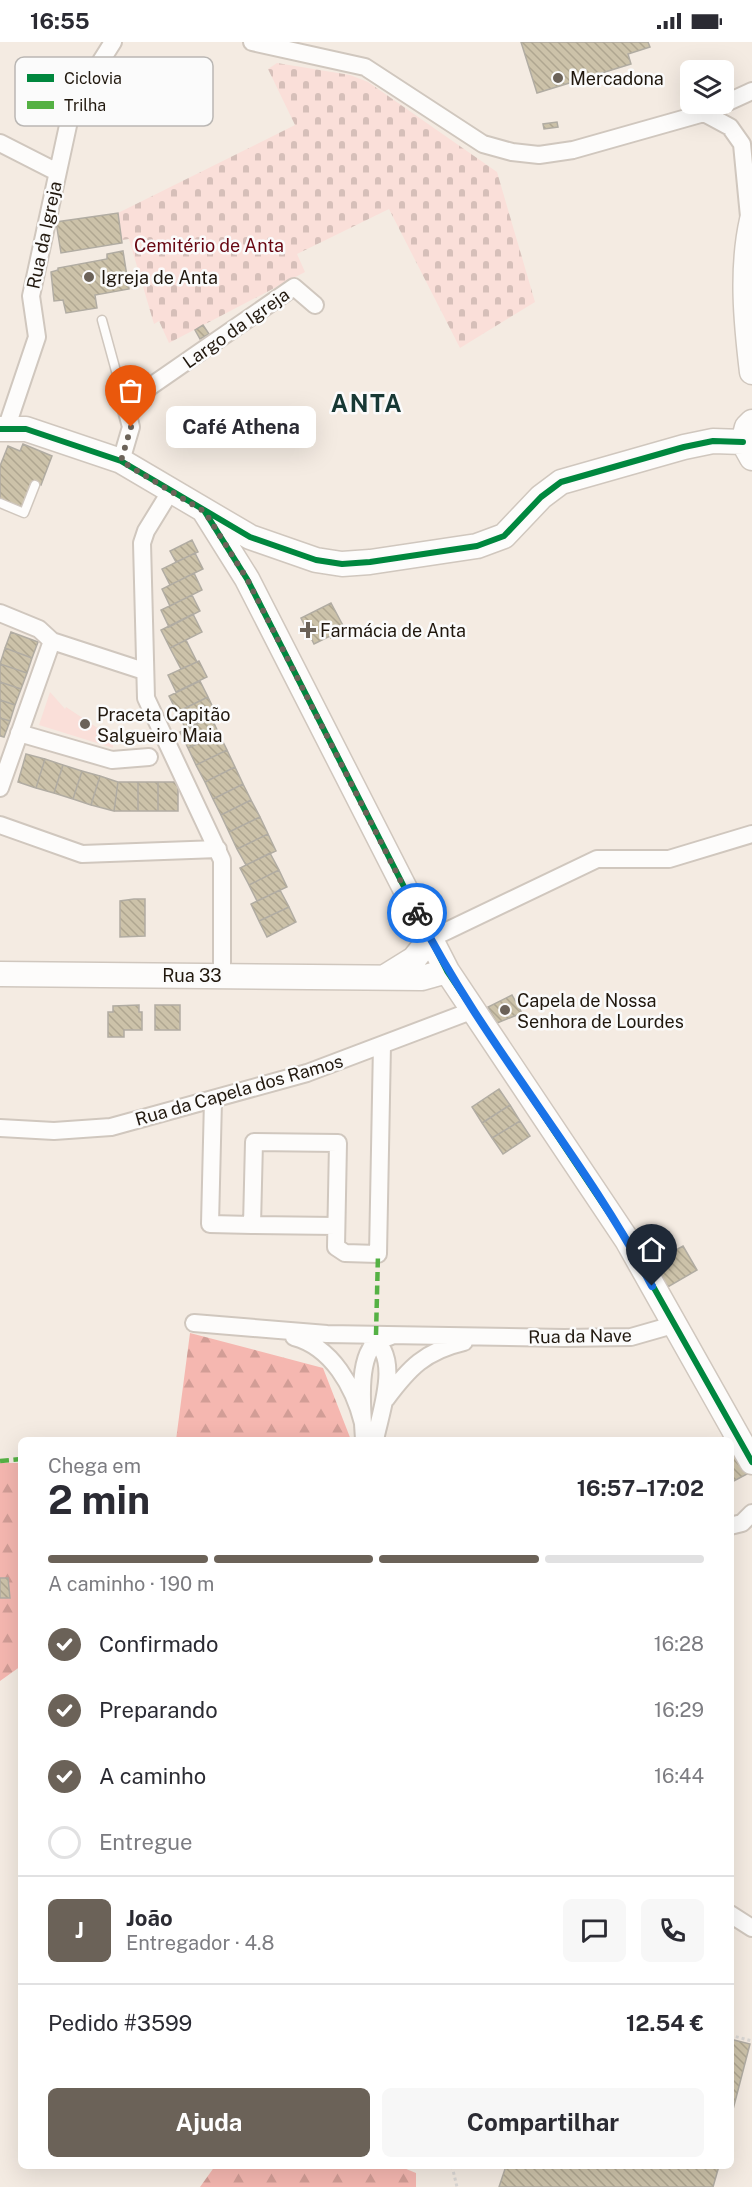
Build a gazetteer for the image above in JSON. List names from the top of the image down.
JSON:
{
  "streets": {
    "street": [
      "Rua da Igreja",
      "Largo da Igreja",
      "Rua 33",
      "Rua da Capela dos Ramos",
      "Rua da Nave"
    ]
  },
  "districts": ["ANTA"],
  "parks": ["Cemitério de Anta"],
  "places": {
    "other": [
      "Mercadona",
      "Igreja de Anta",
      "Café Athena",
      "Praceta Capitão Salgueiro Maia",
      "Capela de Nossa Senhora de Lourdes"
    ],
    "health": ["Farmácia de Anta"]
  },
  "legend": ["Ciclovia", "Trilha"],
  "page": {
    "status": "16:55",
    "bubble": "Café Athena",
    "heading": ["2 min", "Chega em", "16:57–17:02"],
    "panel": [
      "João",
      "Entregador · 4.8",
      "Pedido #3599",
      "12.54 €"
    ],
    "bar": "A caminho · 190 m",
    "list": [
      ["Confirmado", "16:28"],
      ["Preparando", "16:29"],
      ["A caminho", "16:44"],
      "Entregue"
    ],
    "round": "J",
    "buttons": ["Ajuda", "Compartilhar"]
  }
}
